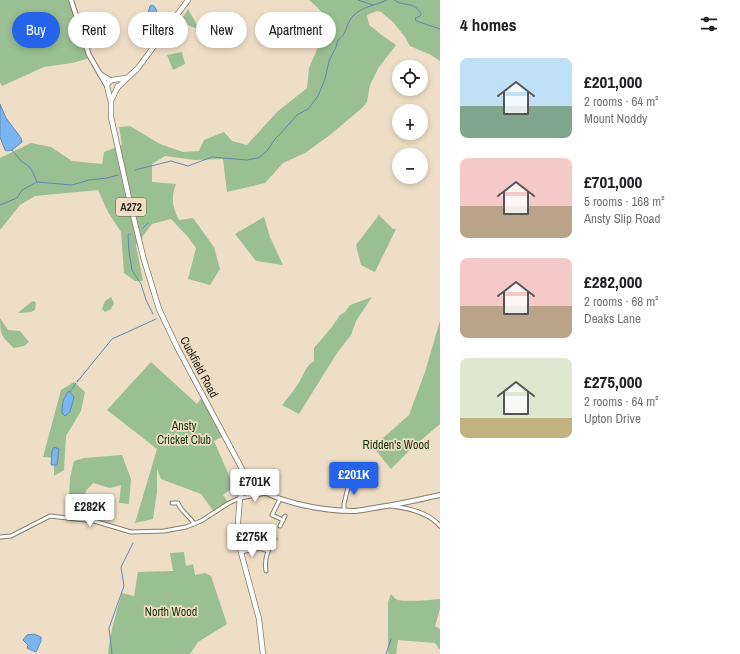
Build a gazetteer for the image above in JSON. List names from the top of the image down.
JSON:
{
  "streets": {
    "highway": ["A272", "Cuckfield Road"]
  },
  "crossings": [
    ["A272", "Cuckfield Road"]
  ],
  "parks": ["Ansty Cricket Club", "Ridden's Wood", "North Wood"],
  "page": {
    "heading": "4 homes",
    "chip": [
      "Buy",
      "Rent",
      "Filters",
      "New",
      "Apartment"
    ],
    "list": [
      {
        "name": "£201,000",
        "note": "2 rooms · 64 m² · Mount Noddy"
      },
      {
        "name": "£701,000",
        "note": "5 rooms · 168 m² · Ansty Slip Road"
      },
      {
        "name": "£282,000",
        "note": "2 rooms · 68 m² · Deaks Lane"
      },
      {
        "name": "£275,000",
        "note": "2 rooms · 64 m² · Upton Drive"
      }
    ],
    "map_buttons": ["+", "−"],
    "price": [
      "£201K",
      "£701K",
      "£282K",
      "£275K"
    ]
  }
}
